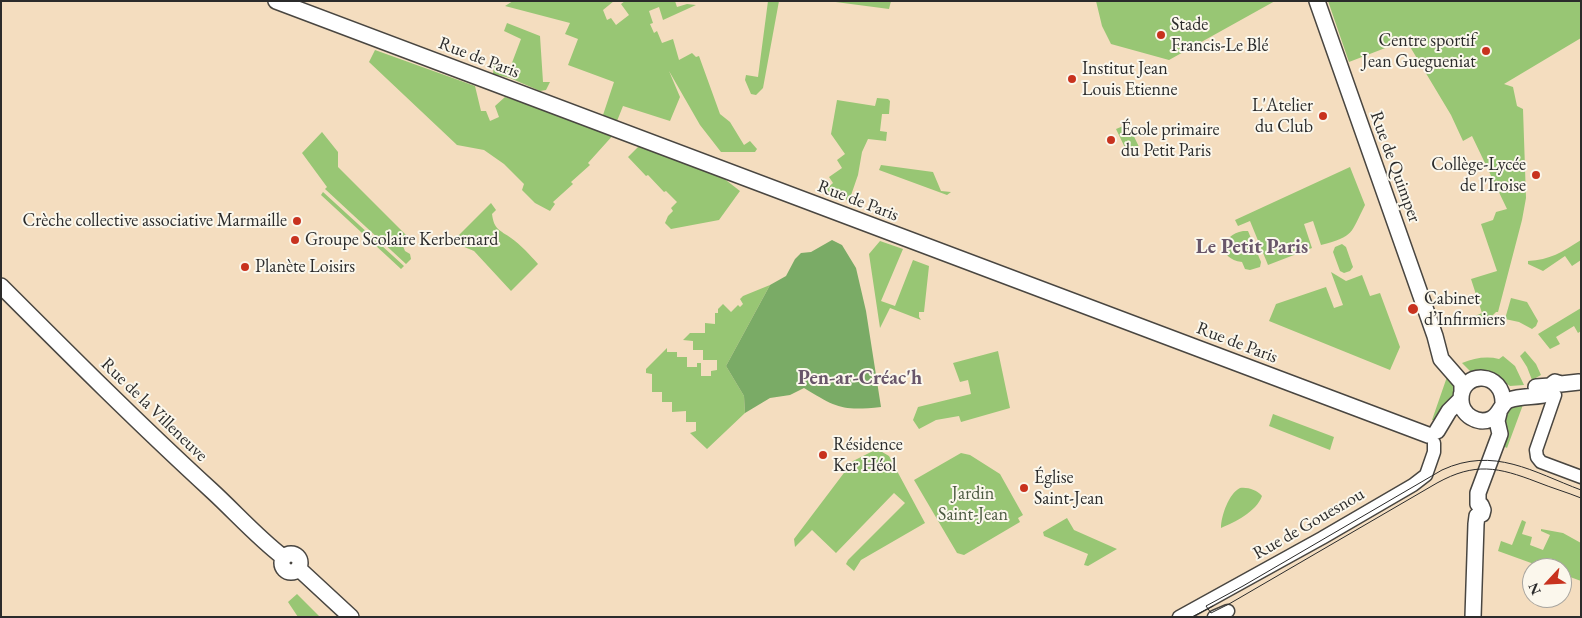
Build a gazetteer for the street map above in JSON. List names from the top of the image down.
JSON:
{
  "streets": {
    "main road": ["Rue de Paris", "Rue de Quimper", "Rue de la Villeneuve"],
    "street": ["Rue de Gouesnou"]
  },
  "crossings": [
    ["Rue de Paris", "Rue de Gouesnou"]
  ],
  "districts": ["Le Petit Paris", "Pen-ar-Créac'h"],
  "parks": ["Jardin Saint-Jean"],
  "places": [
    "Stade Francis-Le Blé",
    "Centre sportif Jean Guegueniat",
    "Institut Jean Louis Etienne",
    "L'Atelier du Club",
    "École primaire du Petit Paris",
    "Collège-Lycée de l'Iroise",
    "Crèche collective associative Marmaille",
    "Groupe Scolaire Kerbernard",
    "Planète Loisirs",
    "Cabinet d’Infirmiers",
    "Résidence Ker Héol",
    "Église Saint-Jean"
  ],
  "north": "bottom left"
}
